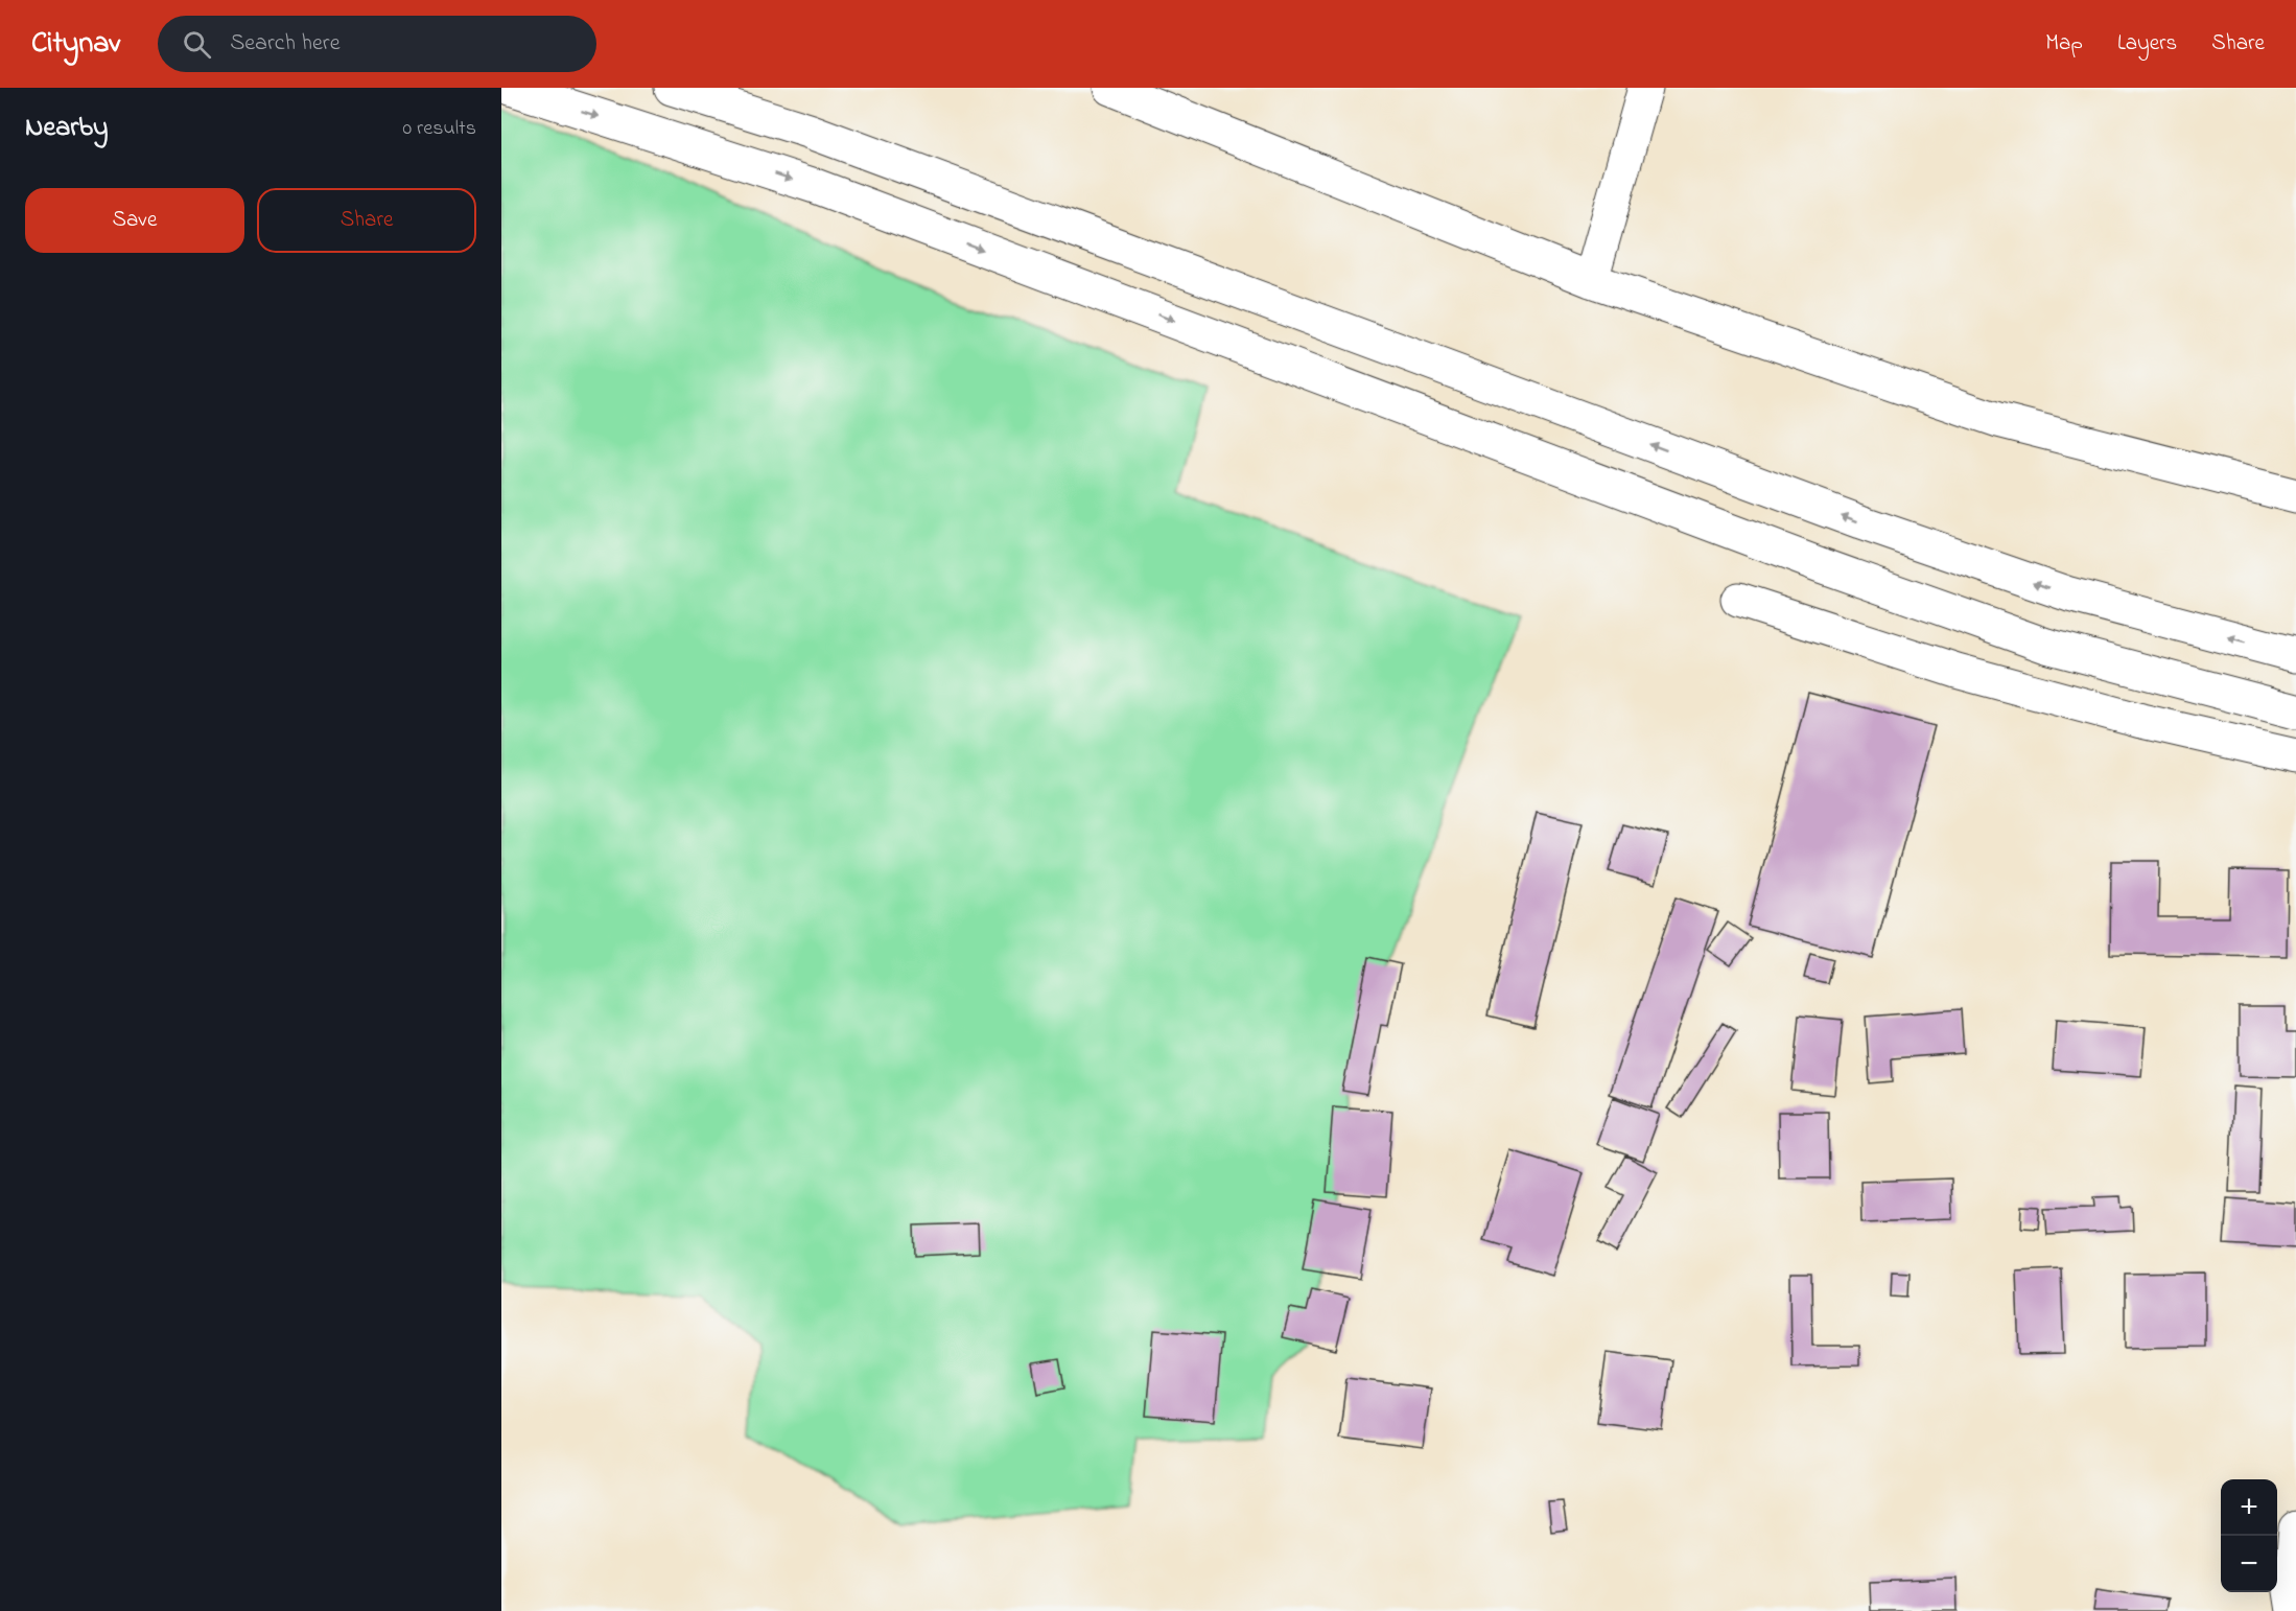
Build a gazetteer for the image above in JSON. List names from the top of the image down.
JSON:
{
  "page": {
    "header": "Citynav",
    "search": "Search here",
    "nav": ["Map", "Layers", "Share"],
    "heading": ["Nearby", "0 results"],
    "buttons": ["Save", "Share"],
    "map_buttons": ["+", "−"]
  }
}
